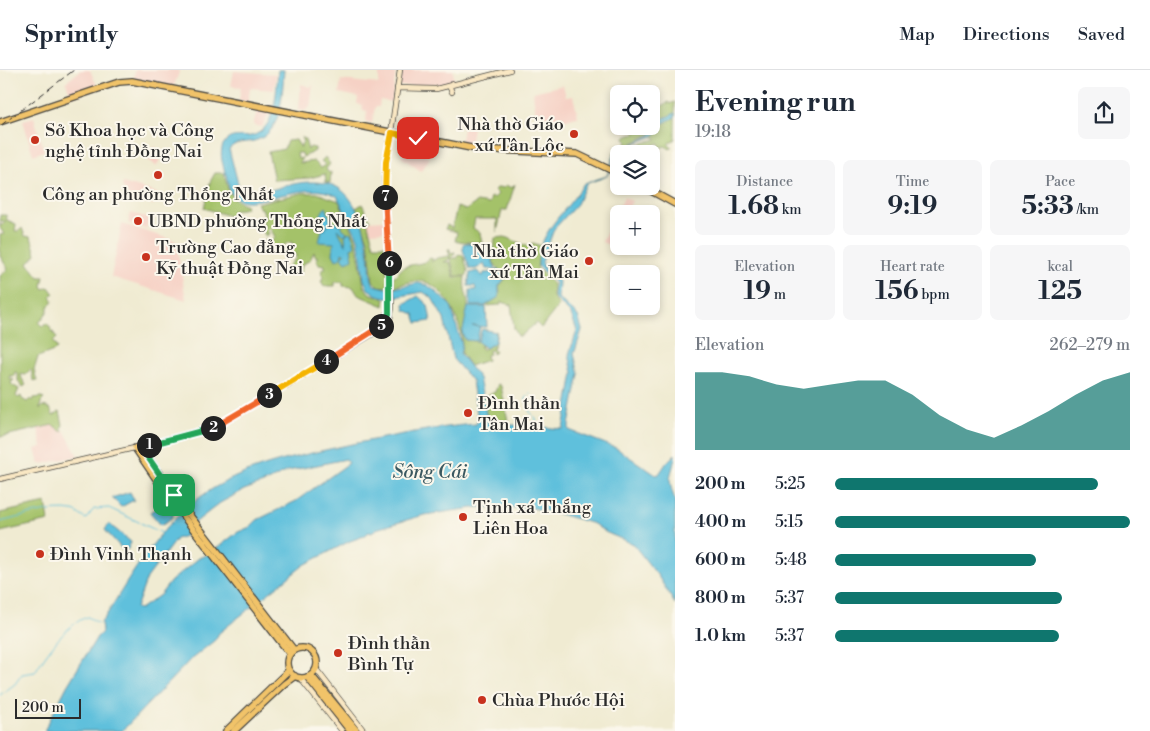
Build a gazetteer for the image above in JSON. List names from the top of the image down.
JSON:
{
  "water": ["Sông Cái"],
  "places": [
    "Nhà thờ Giáo xứ Tân Lộc",
    "Sở Khoa học và Công nghệ tỉnh Đồng Nai",
    "Công an phường Thống Nhất",
    "UBND phường Thống Nhất",
    "Trường Cao đẳng Kỹ thuật Đồng Nai",
    "Nhà thờ Giáo xứ Tân Mai",
    "Đình thần Tân Mai",
    "Tịnh xá Thắng Liên Hoa",
    "Đình Vinh Thạnh",
    "Đình thần Bình Tự",
    "Chùa Phước Hội"
  ],
  "scale_bar": "200 m",
  "page": {
    "header": "Sprintly",
    "nav": ["Map", "Directions", "Saved"],
    "heading": ["Evening run", "19:18"],
    "map_buttons": ["+", "−"],
    "stats": [
      ["Distance", "1.68 km"],
      ["Time", "9:19"],
      ["Pace", "5:33 /km"],
      ["Elevation", "19 m"],
      ["Heart rate", "156 bpm"],
      ["kcal", "125"]
    ],
    "pins": [
      "7",
      "6",
      "5",
      "4",
      "3",
      "2",
      "1"
    ],
    "chart": ["Elevation", "262–279 m"],
    "list": [
      {
        "name": "200 m",
        "note": "5:25"
      },
      {
        "name": "400 m",
        "note": "5:15"
      },
      {
        "name": "600 m",
        "note": "5:48"
      },
      {
        "name": "800 m",
        "note": "5:37"
      },
      {
        "name": "1.0 km",
        "note": "5:37"
      }
    ],
    "scale": "200 m"
  }
}
